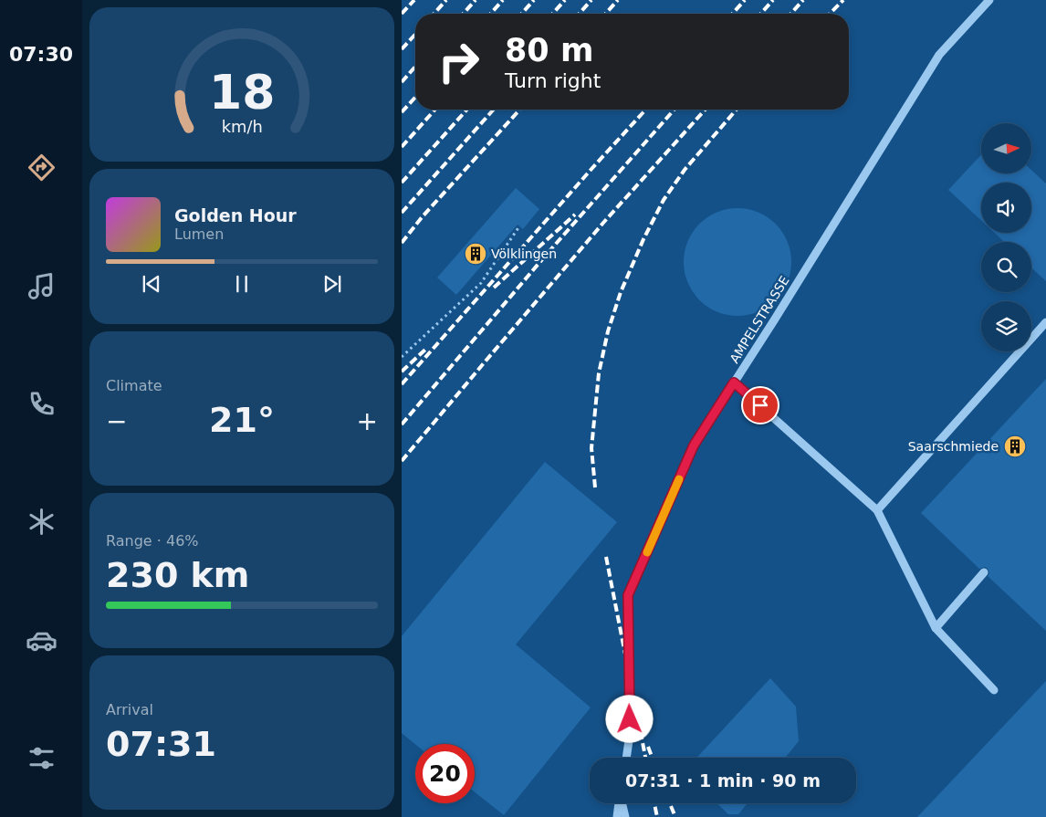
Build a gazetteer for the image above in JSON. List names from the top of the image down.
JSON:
{
  "streets": {
    "lane": ["AMPELSTRASSE"]
  },
  "places": {
    "building": ["Völklingen", "Saarschmiede"]
  },
  "north": "right",
  "page": {
    "tabs": "07:30",
    "turn": ["80 m", "Turn right"],
    "song": ["Golden Hour", "Lumen"],
    "tile": [
      "Climate",
      ["Range · 46%", "230 km"],
      ["Arrival", "07:31"]
    ],
    "heat": ["−", "21°", "+"],
    "limit": "20",
    "trip": "07:31 · 1 min · 90 m",
    "gauge": ["18", "km/h"]
  }
}
